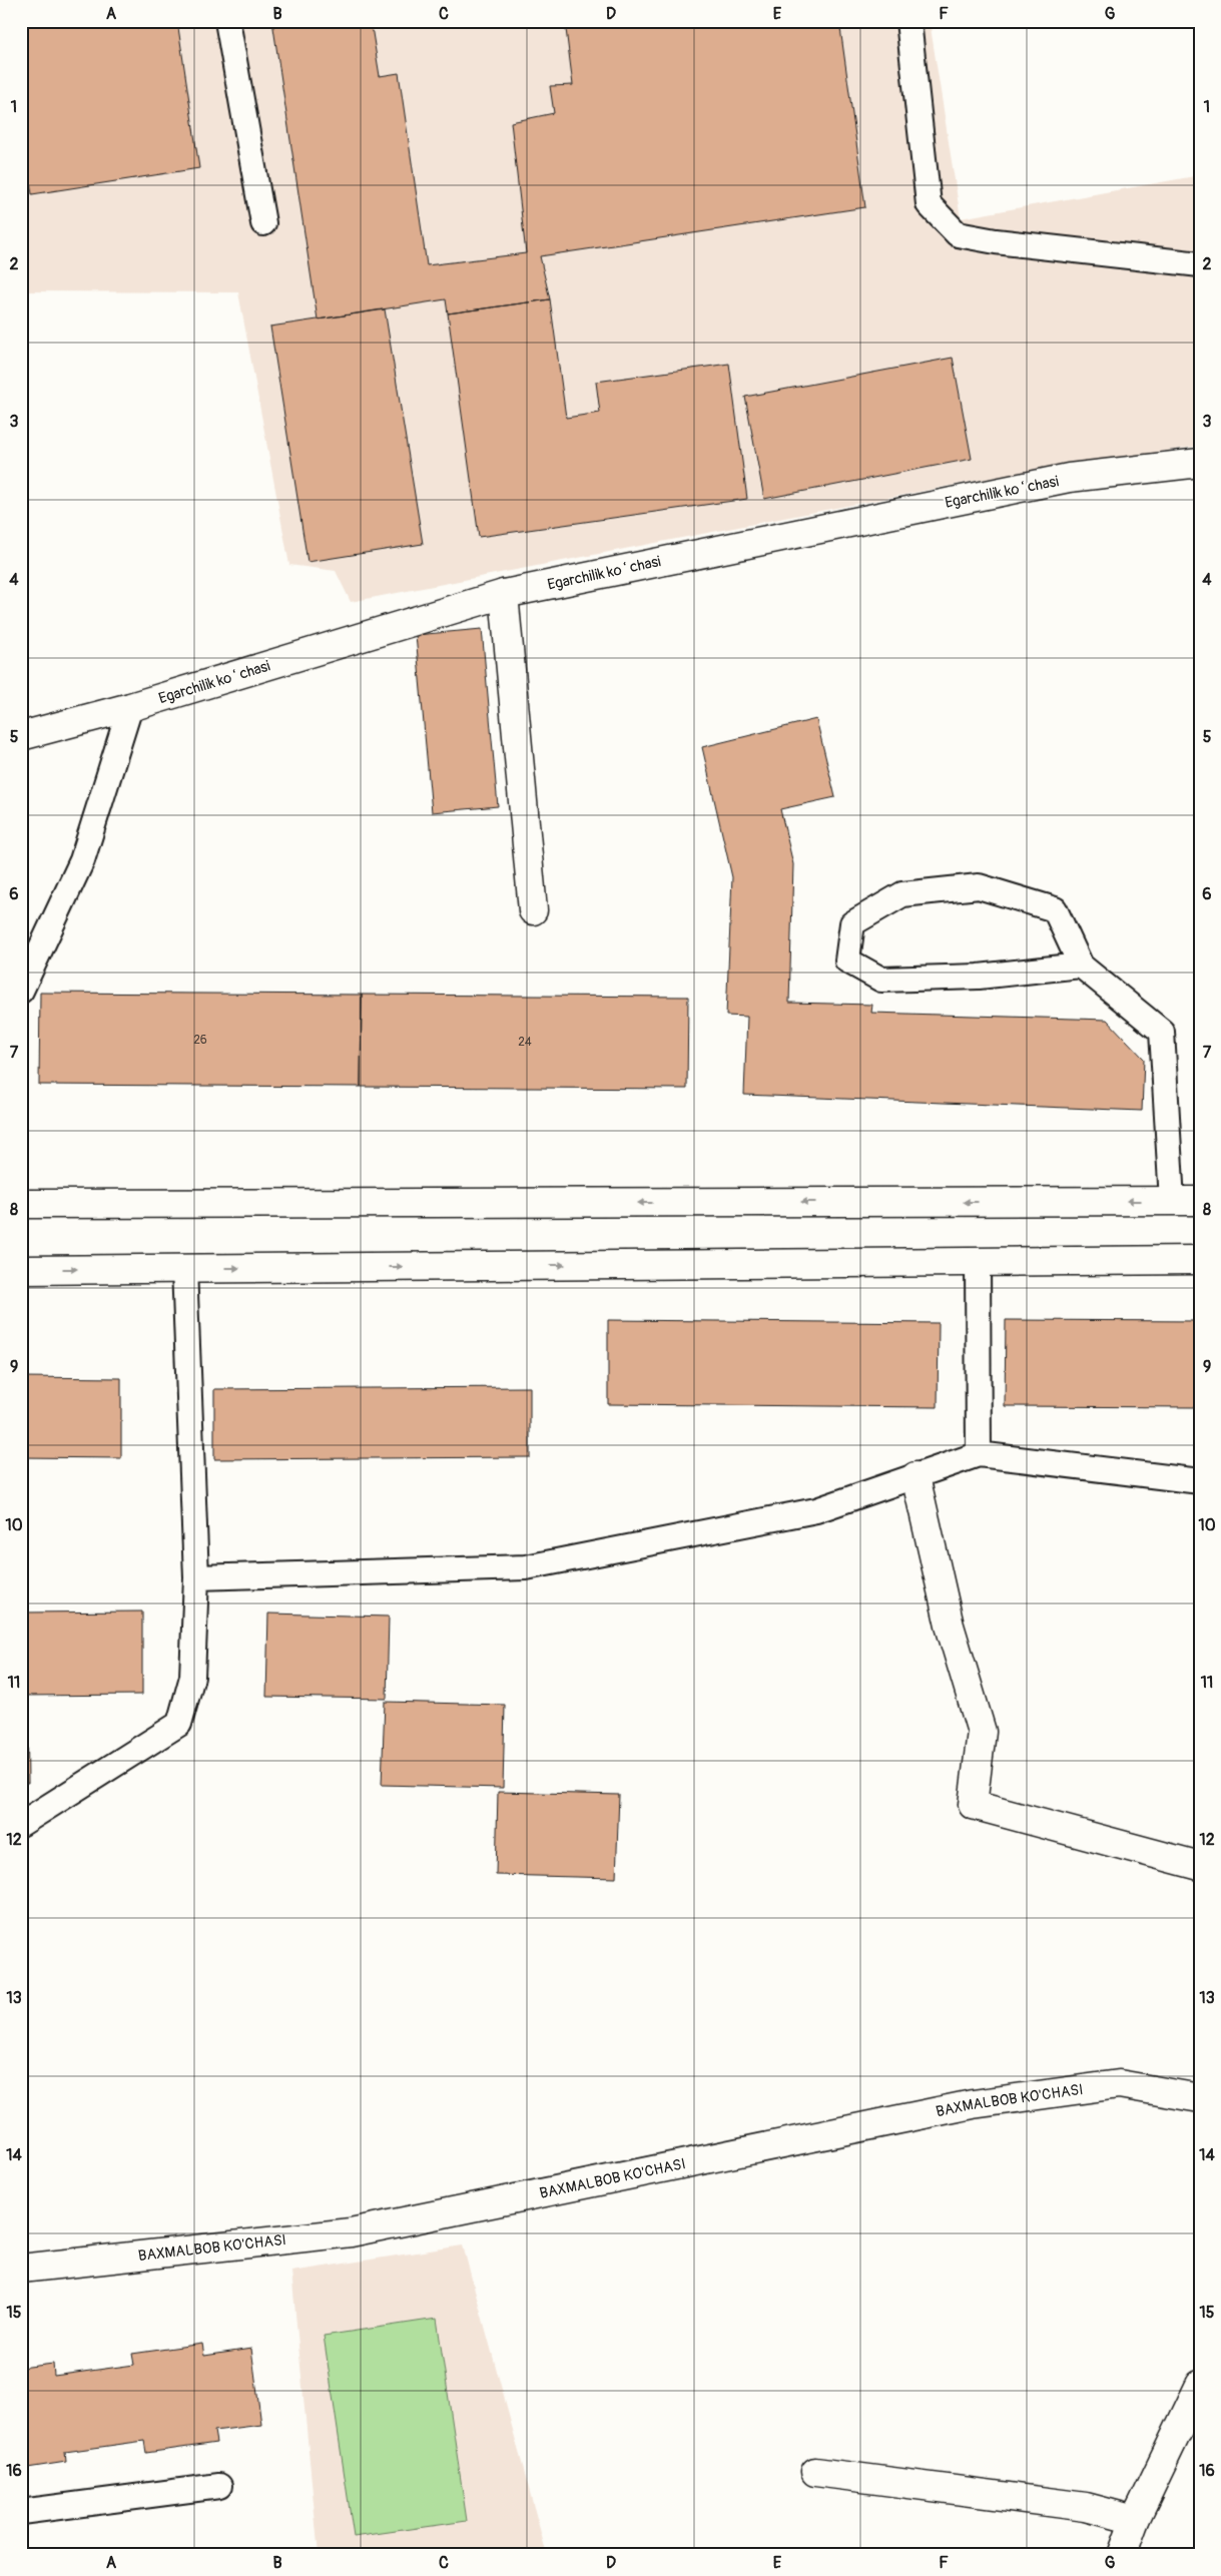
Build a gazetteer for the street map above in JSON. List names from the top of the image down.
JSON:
{
  "streets": {
    "street": ["Egarchilik koʻchasi", "BAXMALBOB KO'CHASI"]
  },
  "house_numbers": ["26", "24"],
  "grid": {
    "columns": [
      "A",
      "B",
      "C",
      "D",
      "E",
      "F",
      "G"
    ],
    "rows": [
      "1",
      "2",
      "3",
      "4",
      "5",
      "6",
      "7",
      "8",
      "9",
      "10",
      "11",
      "12",
      "13",
      "14",
      "15",
      "16"
    ]
  }
}
